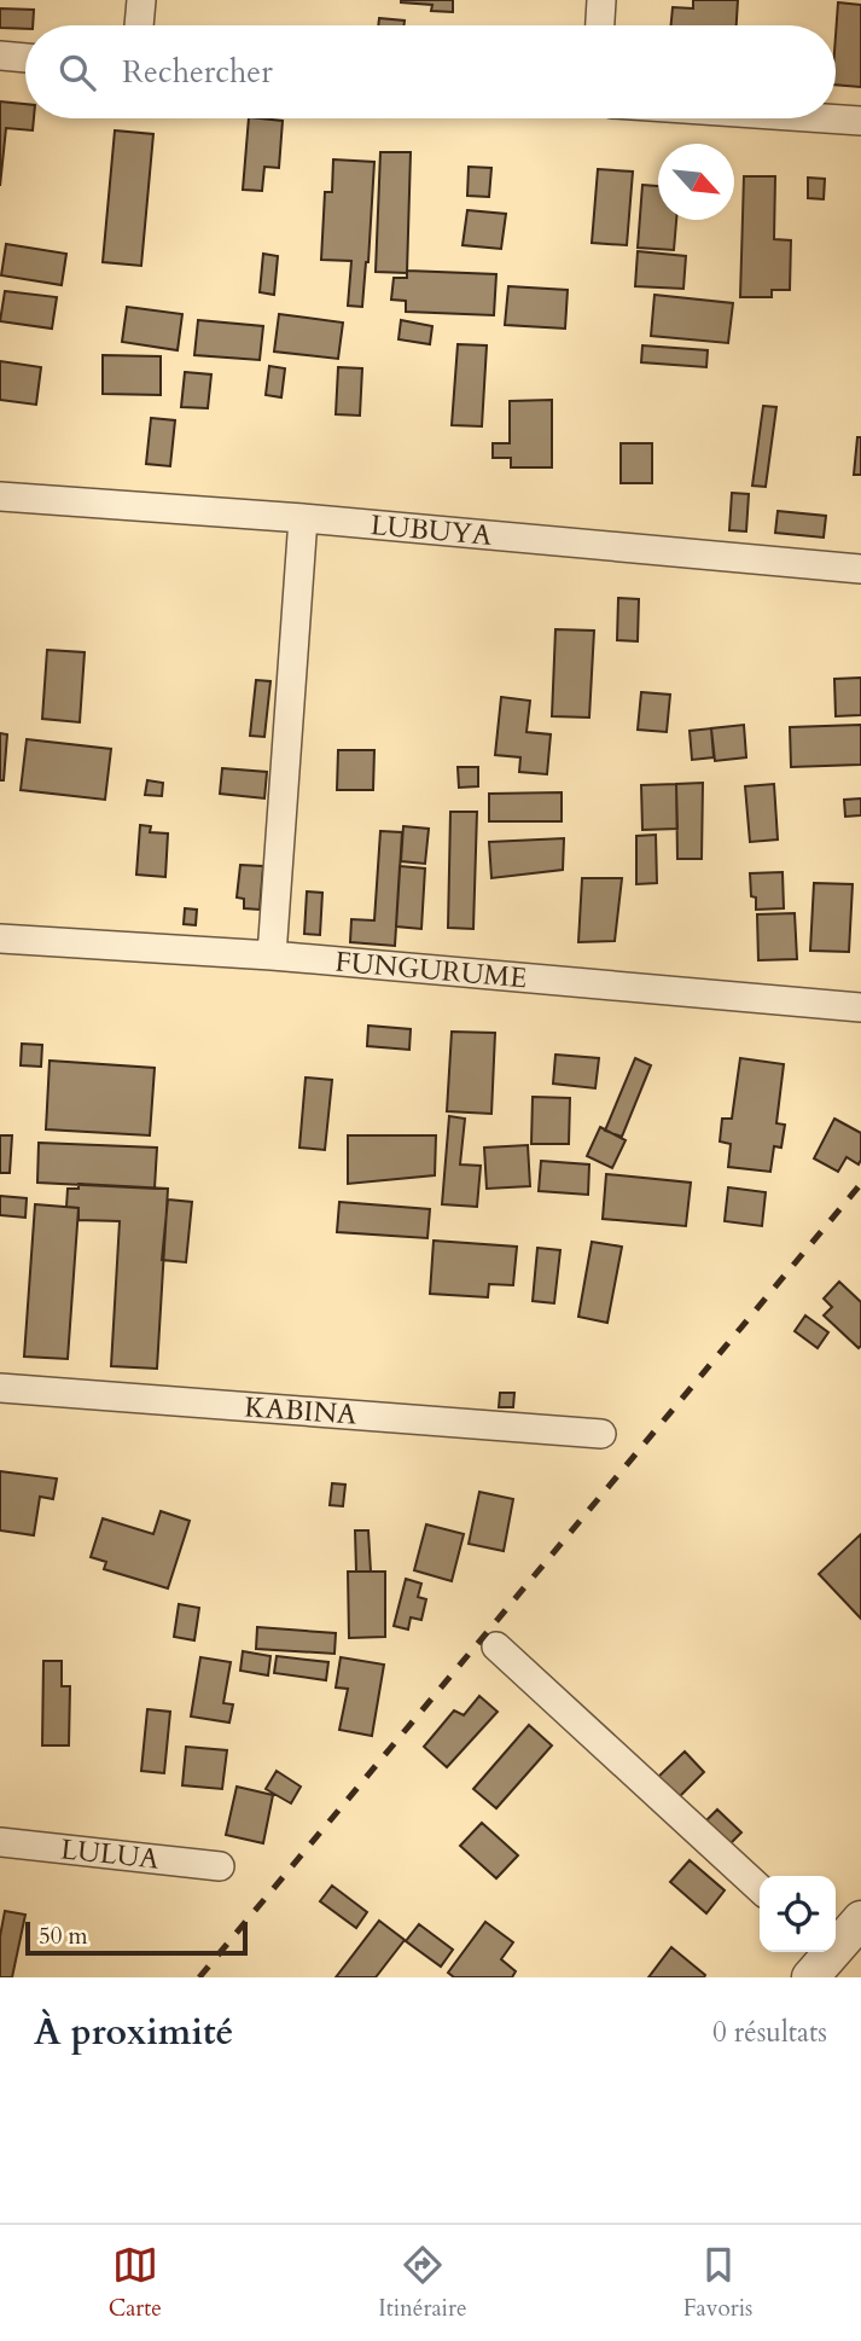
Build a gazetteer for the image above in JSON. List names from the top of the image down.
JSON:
{
  "streets": {
    "street": [
      "LUBUYA",
      "FUNGURUME",
      "KABINA",
      "LULUA"
    ]
  },
  "scale_bar": "50 m",
  "north": "bottom right",
  "page": {
    "search": "Rechercher",
    "scale": "50 m",
    "heading": ["À proximité", "0 résultats"],
    "nav": ["Carte", "Itinéraire", "Favoris"]
  }
}
